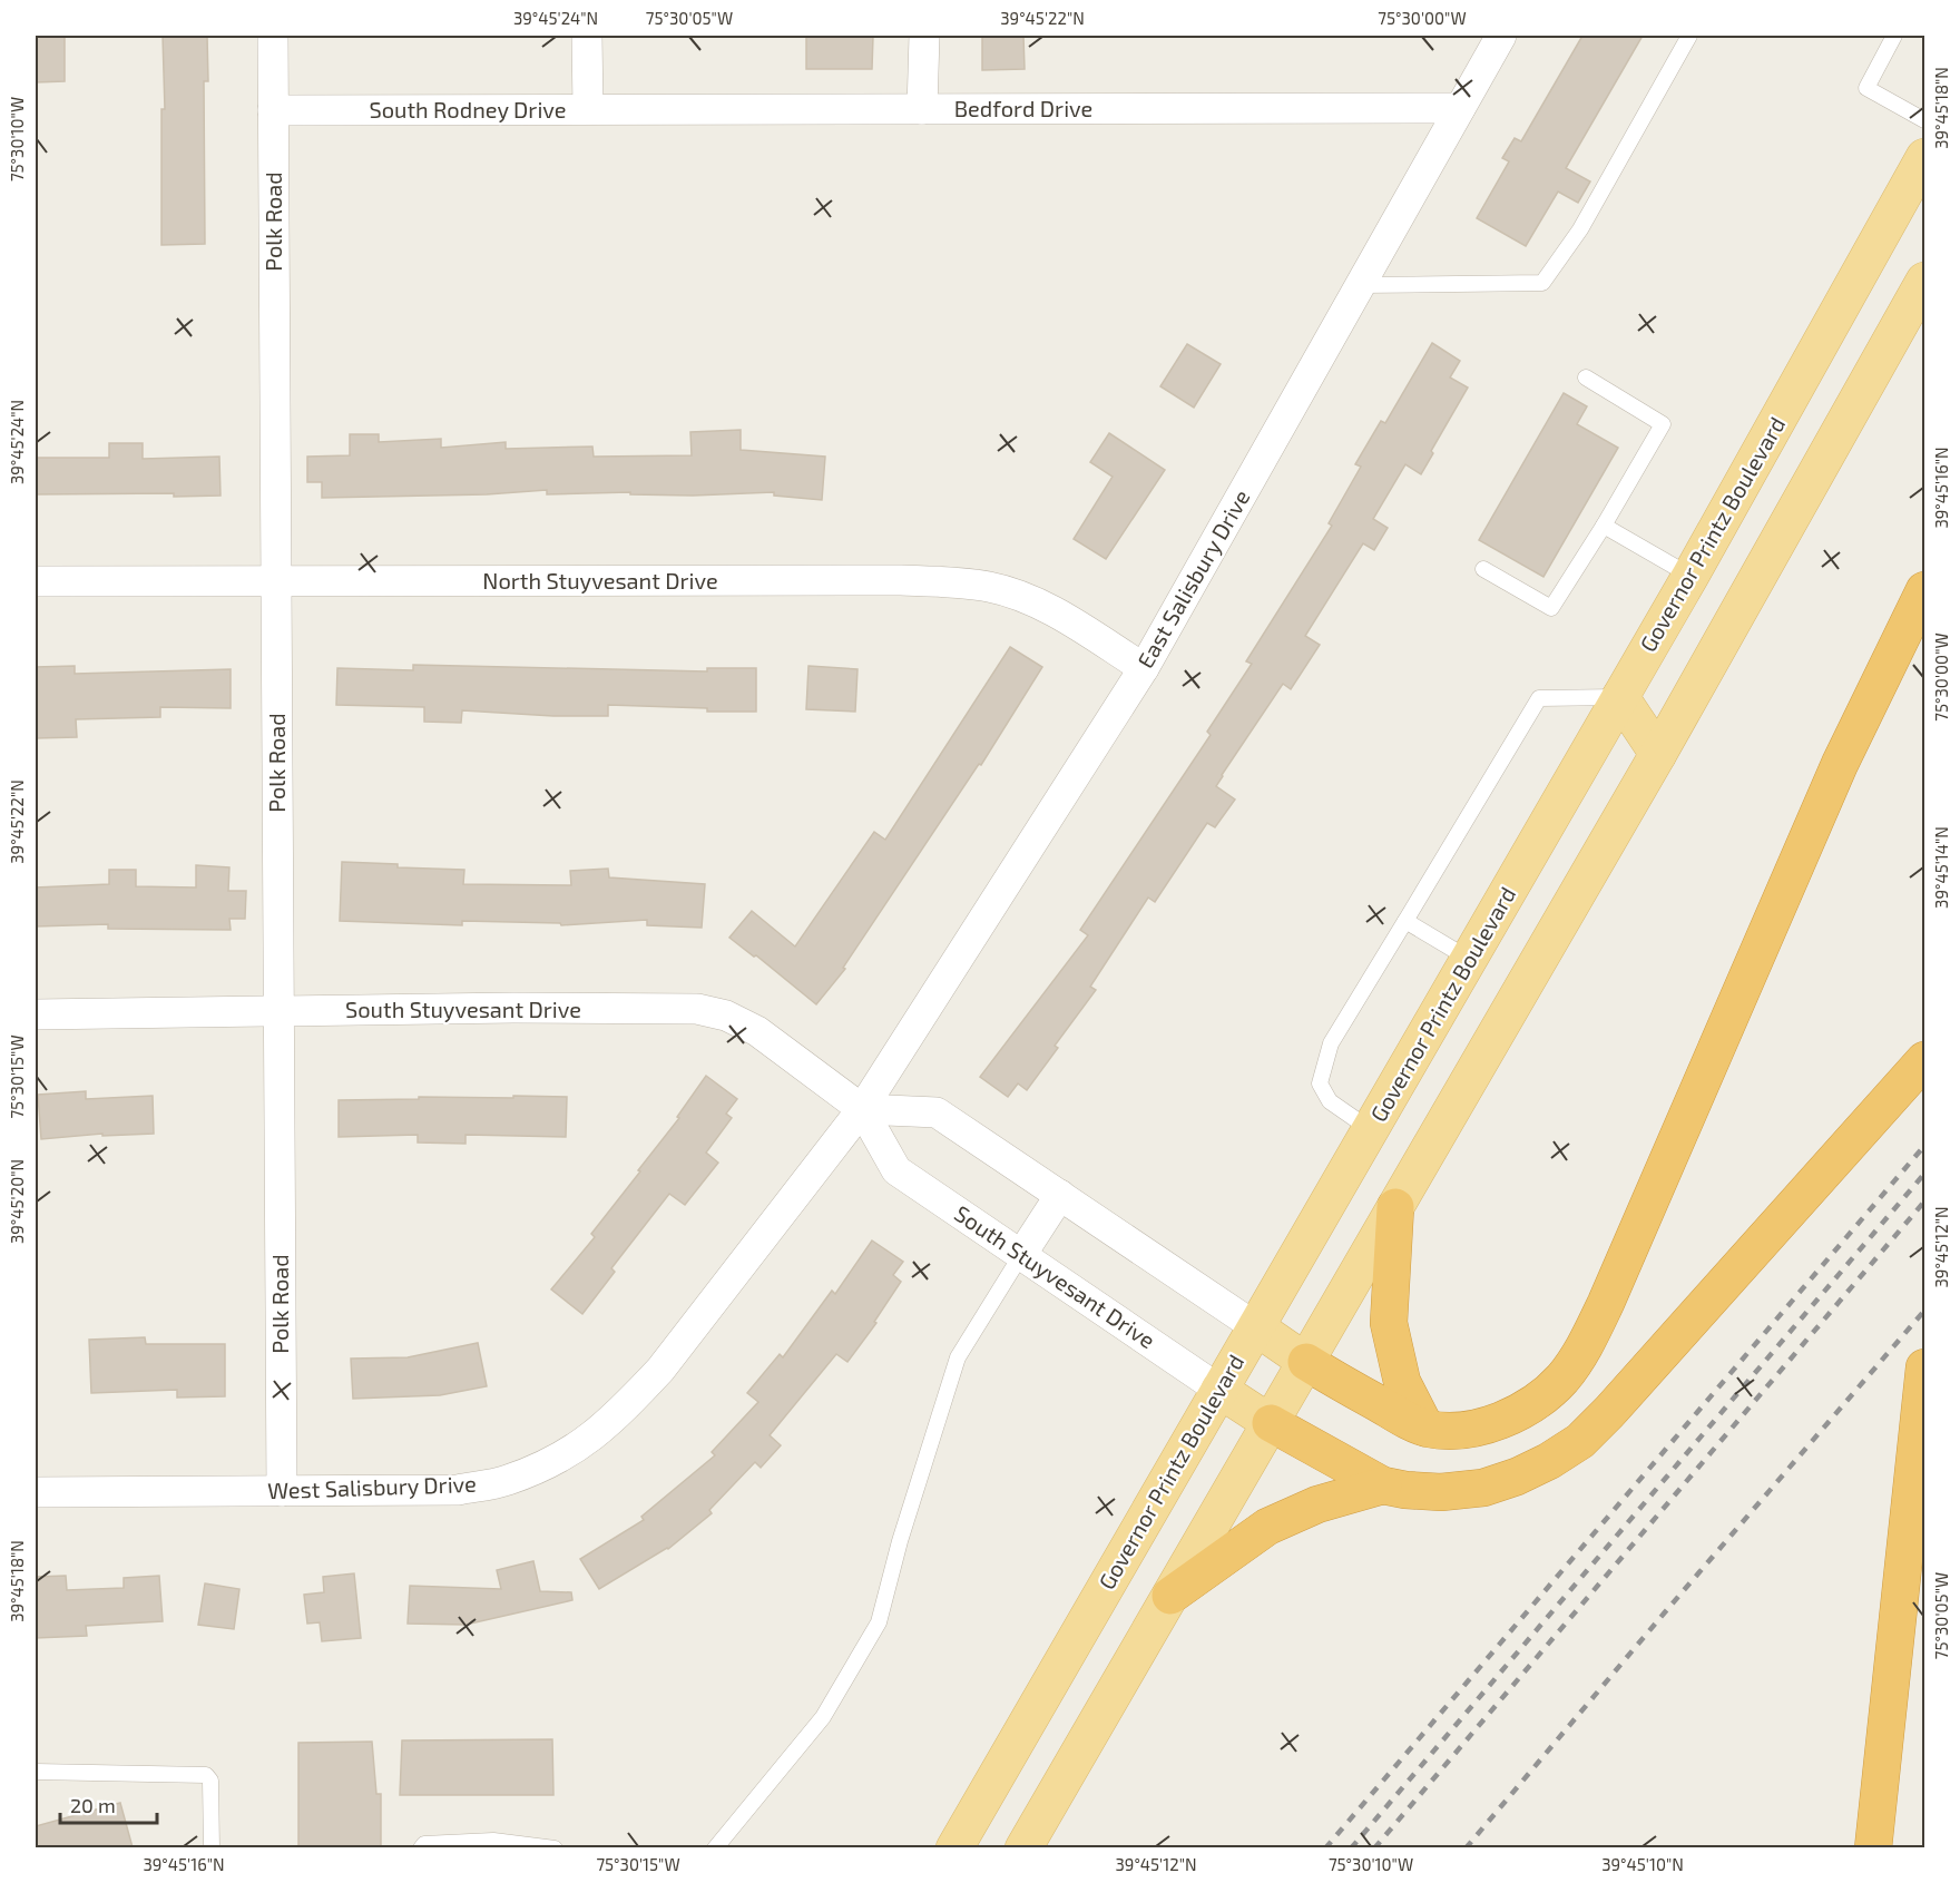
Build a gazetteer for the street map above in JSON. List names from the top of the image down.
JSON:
{
  "streets": {
    "main road": ["Governor Printz Boulevard", "South Stuyvesant Drive"],
    "street": [
      "Bedford Drive",
      "South Rodney Drive",
      "Polk Road",
      "East Salisbury Drive",
      "North Stuyvesant Drive",
      "West Salisbury Drive"
    ]
  },
  "crossings": [
    ["Bedford Drive", "South Rodney Drive"],
    ["Bedford Drive", "East Salisbury Drive"],
    ["South Rodney Drive", "Polk Road"],
    ["Polk Road", "North Stuyvesant Drive"],
    ["Polk Road", "South Stuyvesant Drive"],
    ["Polk Road", "West Salisbury Drive"],
    ["Governor Printz Boulevard", "South Stuyvesant Drive"],
    ["East Salisbury Drive", "North Stuyvesant Drive"],
    ["East Salisbury Drive", "South Stuyvesant Drive"],
    ["East Salisbury Drive", "West Salisbury Drive"],
    ["South Stuyvesant Drive", "West Salisbury Drive"]
  ],
  "scale_bar": "20 m",
  "coordinates": [
    "39°45'24\"N",
    "75°30'05\"W",
    "39°45'22\"N",
    "75°30'00\"W",
    "39°45'18\"N",
    "75°30'10\"W",
    "39°45'16\"N",
    "39°45'14\"N",
    "75°30'15\"W",
    "39°45'20\"N",
    "39°45'12\"N",
    "39°45'10\"N"
  ]
}
